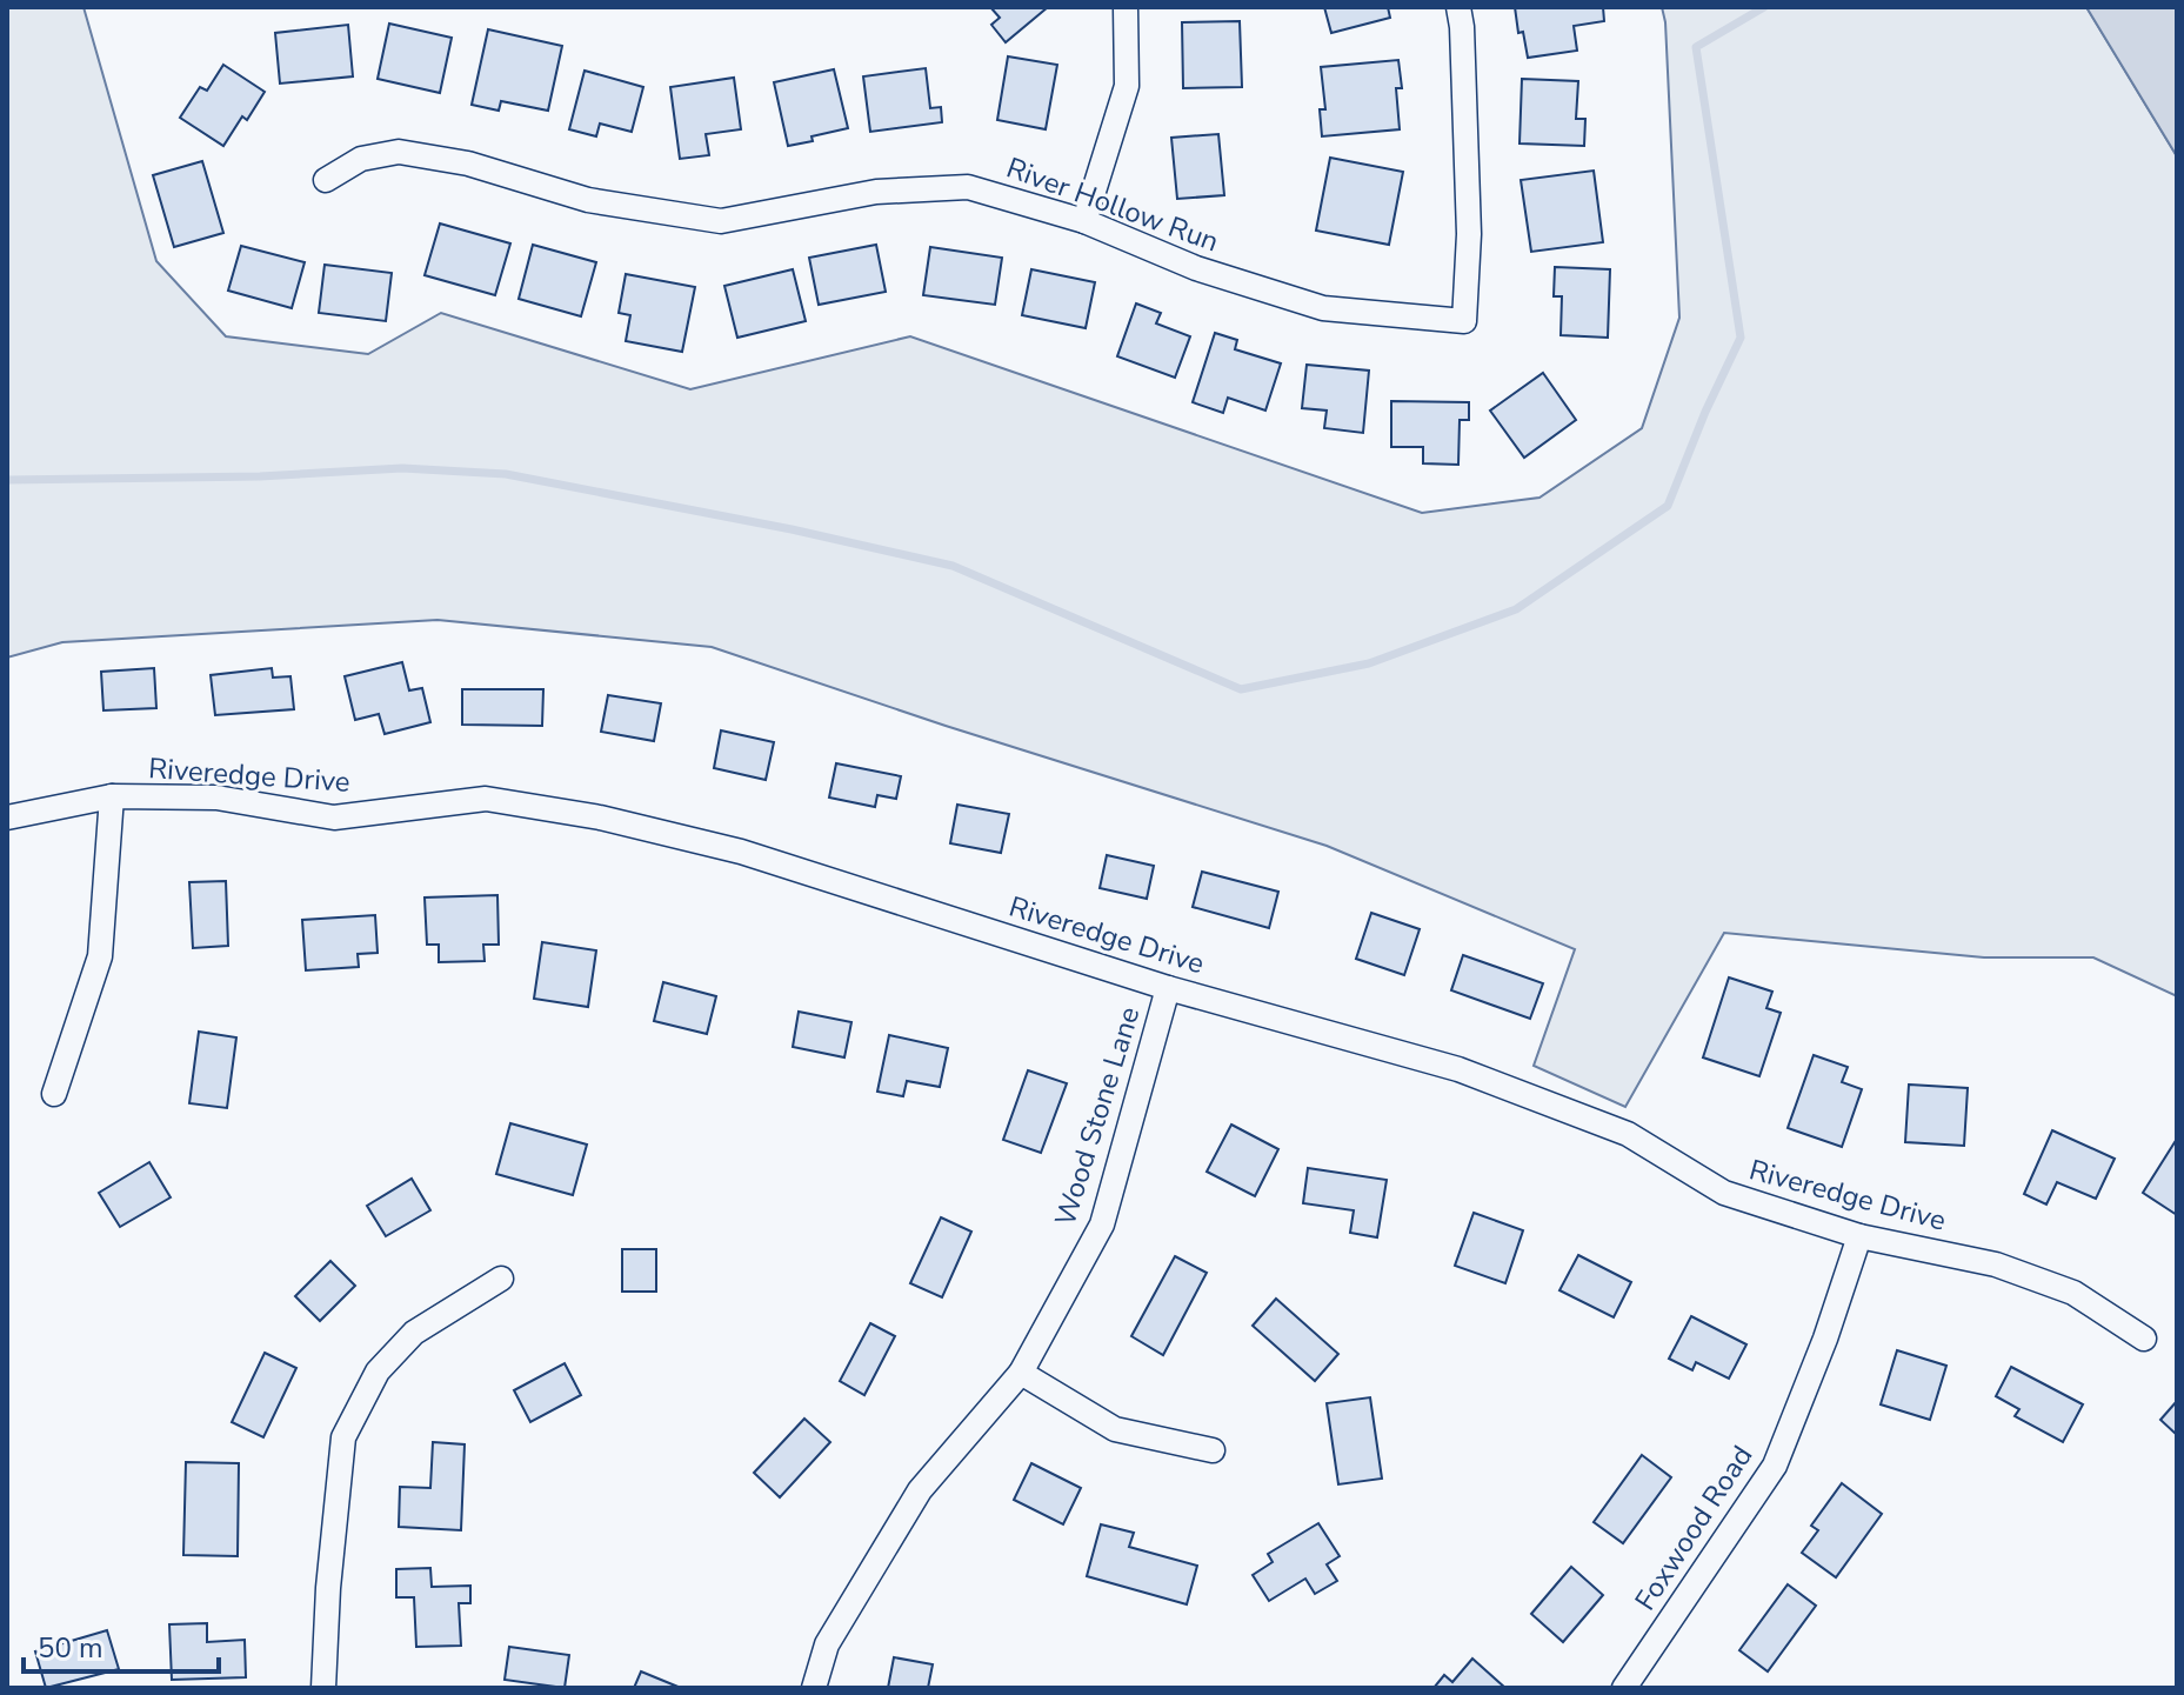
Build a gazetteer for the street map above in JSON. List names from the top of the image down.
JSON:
{
  "streets": {
    "street": [
      "River Hollow Run",
      "Riveredge Drive",
      "Wood Stone Lane",
      "Foxwood Road"
    ]
  },
  "crossings": [
    ["Riveredge Drive", "Wood Stone Lane"],
    ["Riveredge Drive", "Foxwood Road"]
  ],
  "scale_bar": "50 m"
}
